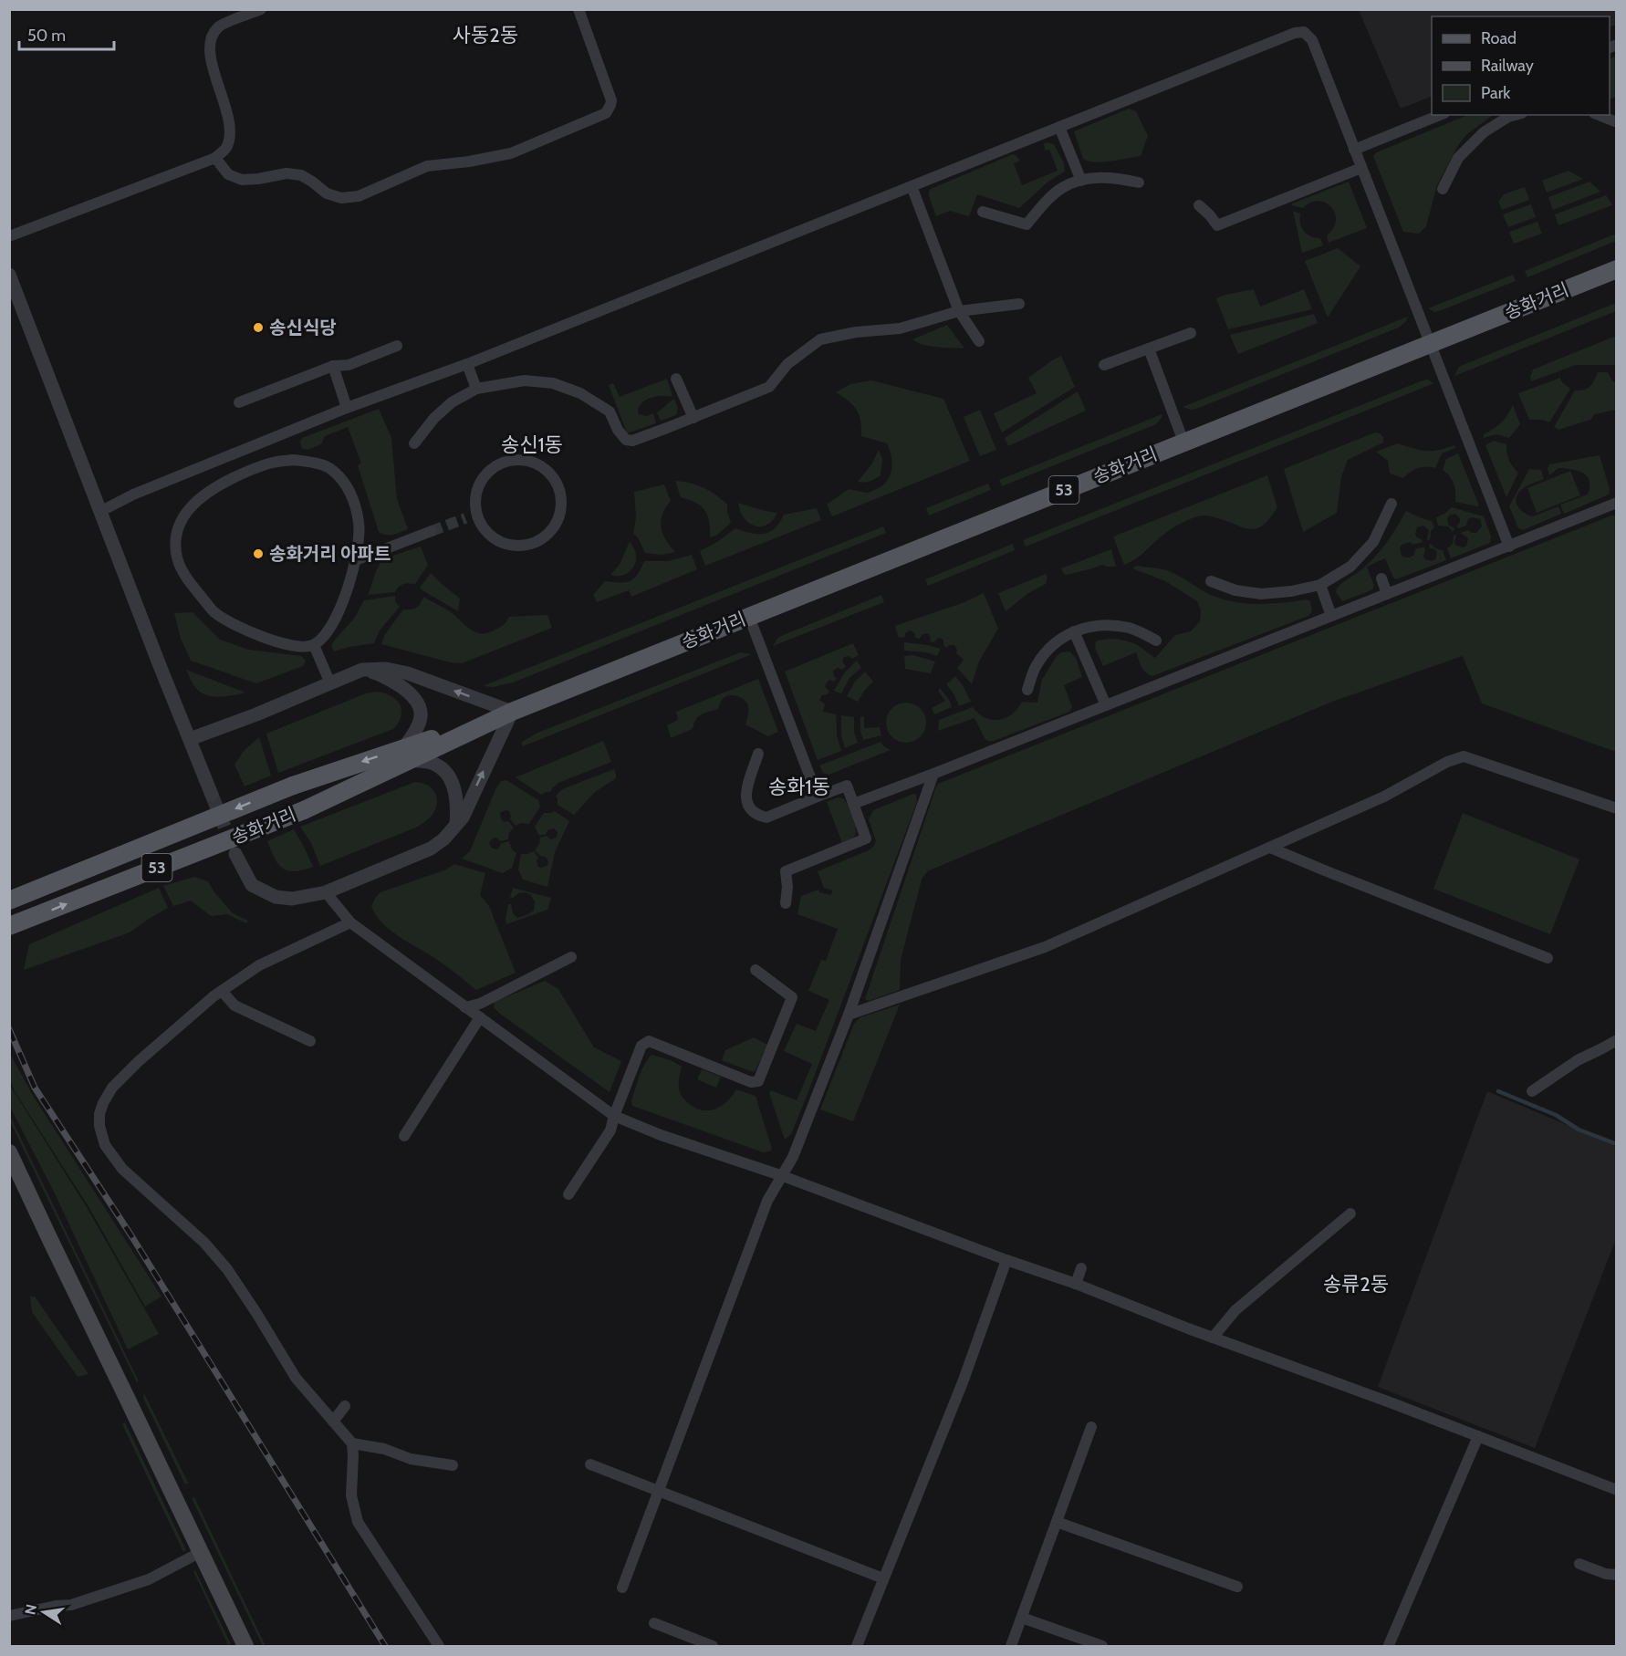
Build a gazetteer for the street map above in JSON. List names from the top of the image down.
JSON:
{
  "streets": {
    "main road": ["송화거리", "53"]
  },
  "districts": [
    "사동2동",
    "송신1동",
    "송화1동",
    "송류2동"
  ],
  "places": ["송신식당", "송화거리 아파트"],
  "legend": ["Road", "Railway", "Park"],
  "scale_bar": "50 m",
  "north": "left"
}
